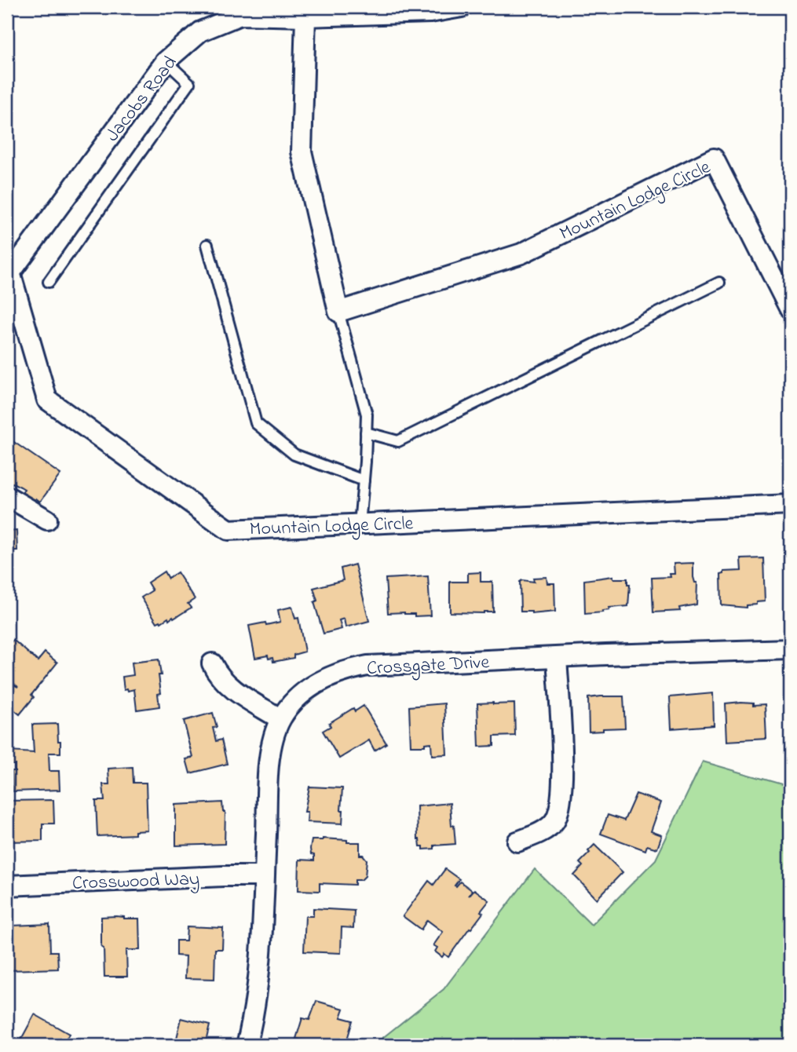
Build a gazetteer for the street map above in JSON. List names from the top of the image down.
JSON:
{
  "streets": {
    "street": [
      "Jacobs Road",
      "Mountain Lodge Circle",
      "Crossgate Drive",
      "Crosswood Way"
    ]
  },
  "crossings": [
    ["Jacobs Road", "Mountain Lodge Circle"],
    ["Crossgate Drive", "Crosswood Way"]
  ]
}
